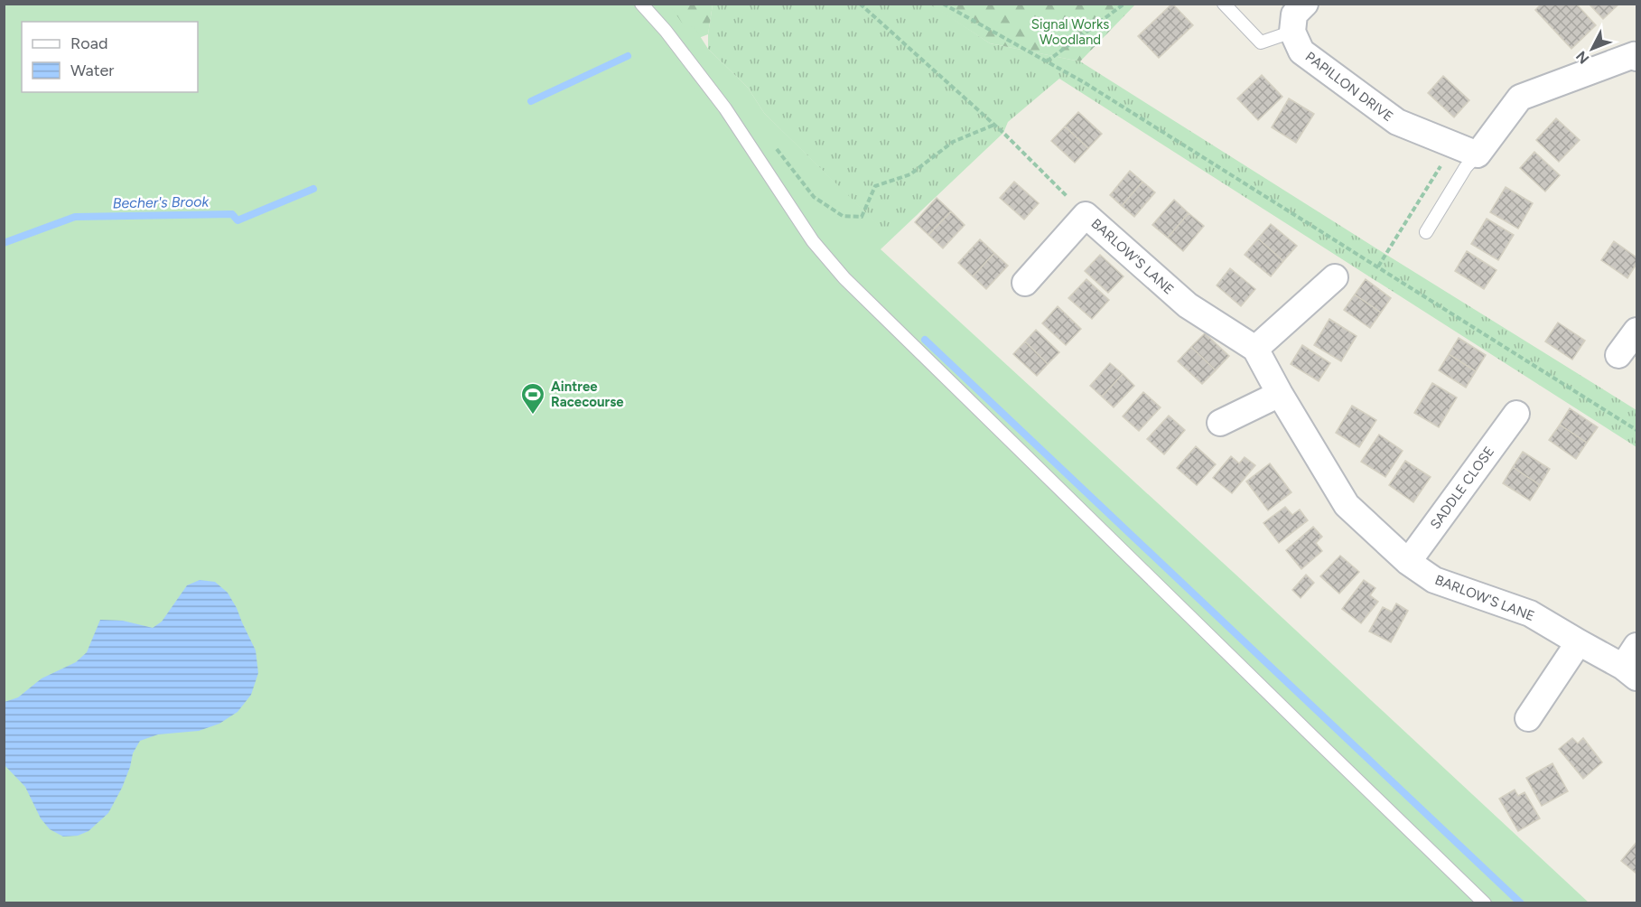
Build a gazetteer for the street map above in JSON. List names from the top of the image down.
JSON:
{
  "streets": {
    "street": ["PAPILLON DRIVE", "BARLOW'S LANE", "SADDLE CLOSE"]
  },
  "crossings": [
    ["BARLOW'S LANE", "SADDLE CLOSE"]
  ],
  "water": ["Becher's Brook"],
  "parks": ["Signal Works Woodland"],
  "places": {
    "sports": ["Aintree Racecourse"]
  },
  "legend": ["Road", "Water"],
  "north": "bottom left"
}
